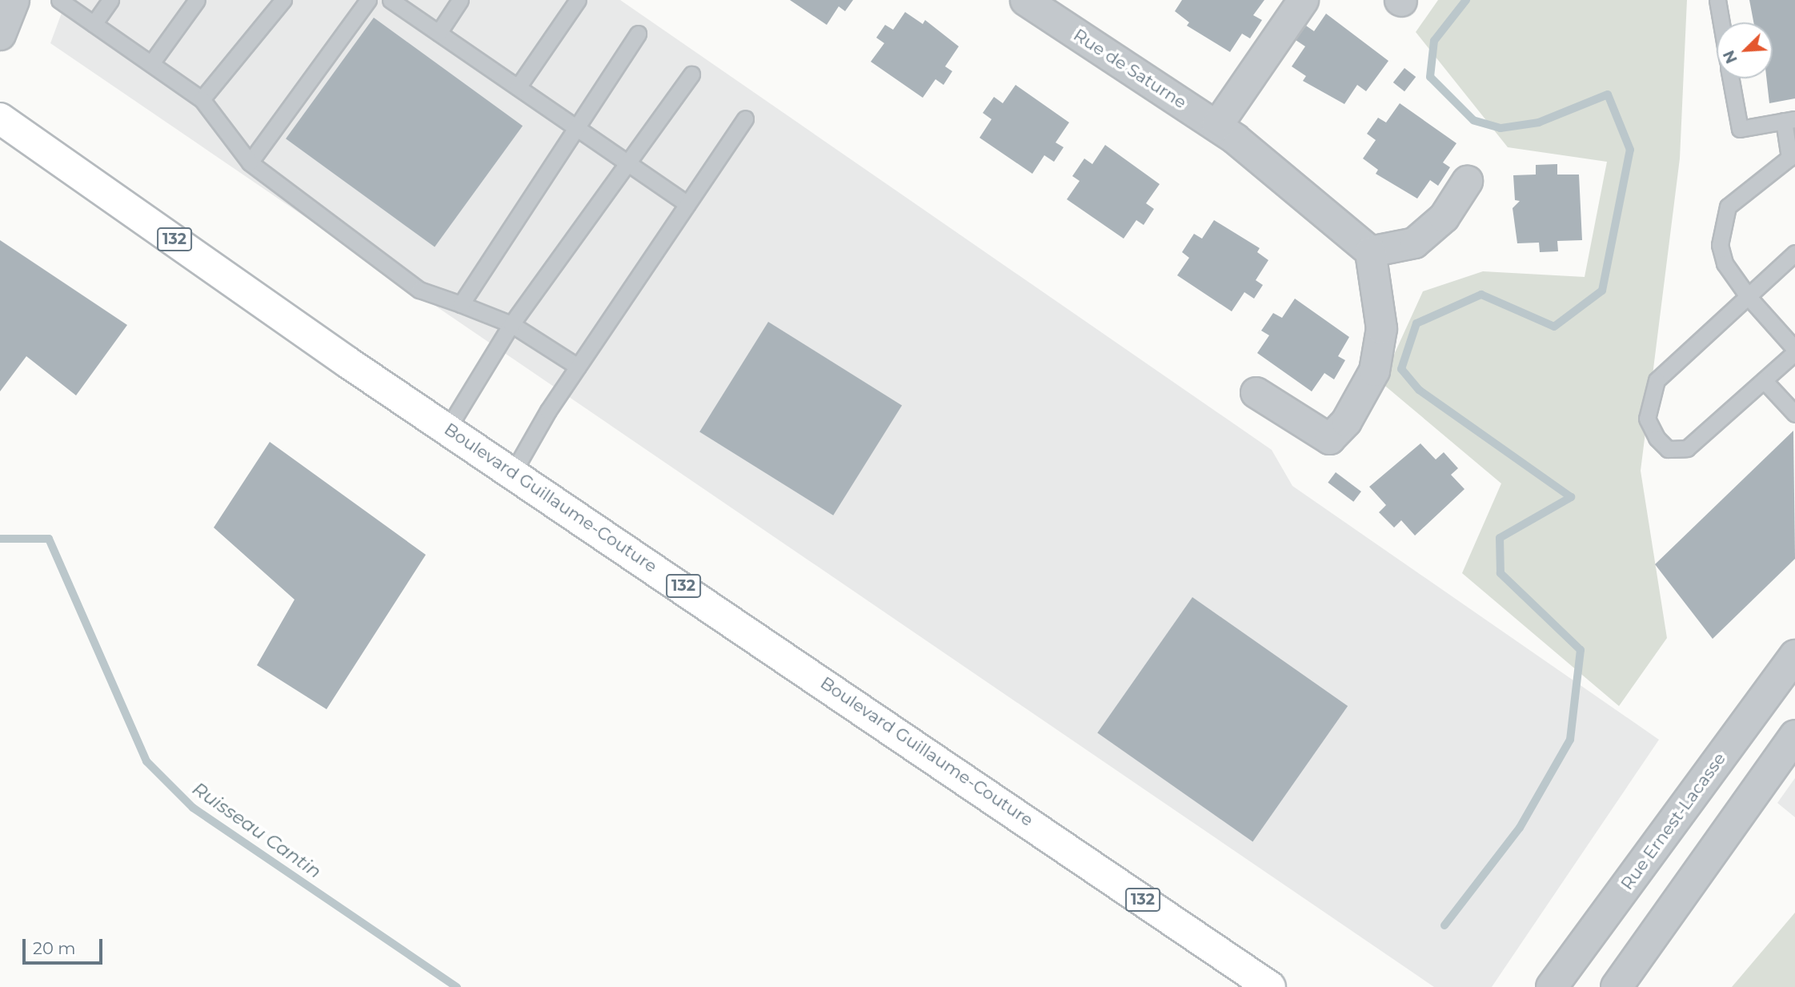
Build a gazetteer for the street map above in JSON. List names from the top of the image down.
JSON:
{
  "streets": {
    "main road": ["132", "Boulevard Guillaume-Couture"],
    "street": ["Rue de Saturne", "Rue Ernest-Lacasse"]
  },
  "water": ["Ruisseau Cantin"],
  "scale_bar": "20 m",
  "north": "bottom left"
}
